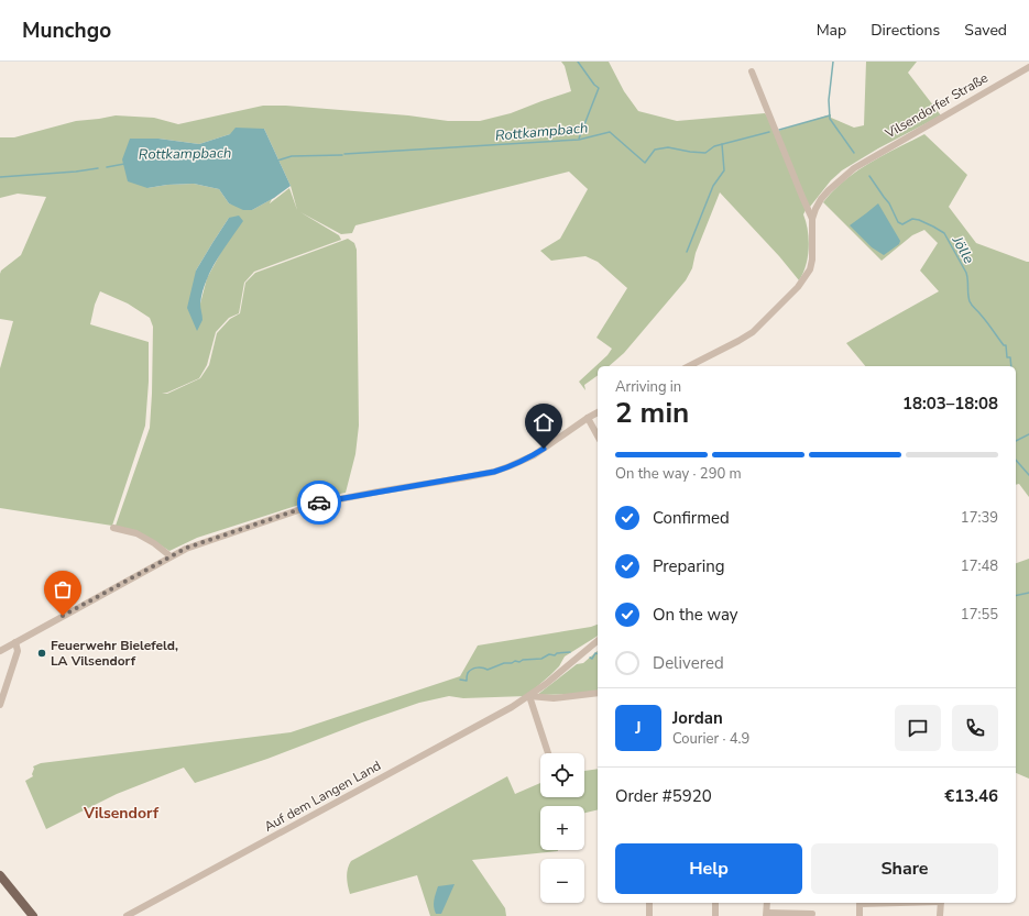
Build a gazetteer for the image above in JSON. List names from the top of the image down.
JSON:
{
  "streets": {
    "street": ["Vilsendorfer Straße", "Auf dem Langen Land"]
  },
  "districts": ["Vilsendorf"],
  "water": ["Rottkampbach", "Jölle"],
  "places": ["Feuerwehr Bielefeld, LA Vilsendorf"],
  "page": {
    "header": "Munchgo",
    "nav": ["Map", "Directions", "Saved"],
    "heading": ["2 min", "Arriving in", "18:03–18:08"],
    "panel": [
      "Jordan",
      "Courier · 4.9",
      "Order #5920",
      "€13.46"
    ],
    "bar": "On the way · 290 m",
    "list": [
      ["Confirmed", "17:39"],
      ["Preparing", "17:48"],
      ["On the way", "17:55"],
      "Delivered"
    ],
    "round": "J",
    "map_buttons": ["+", "−"],
    "buttons": ["Help", "Share"]
  }
}
